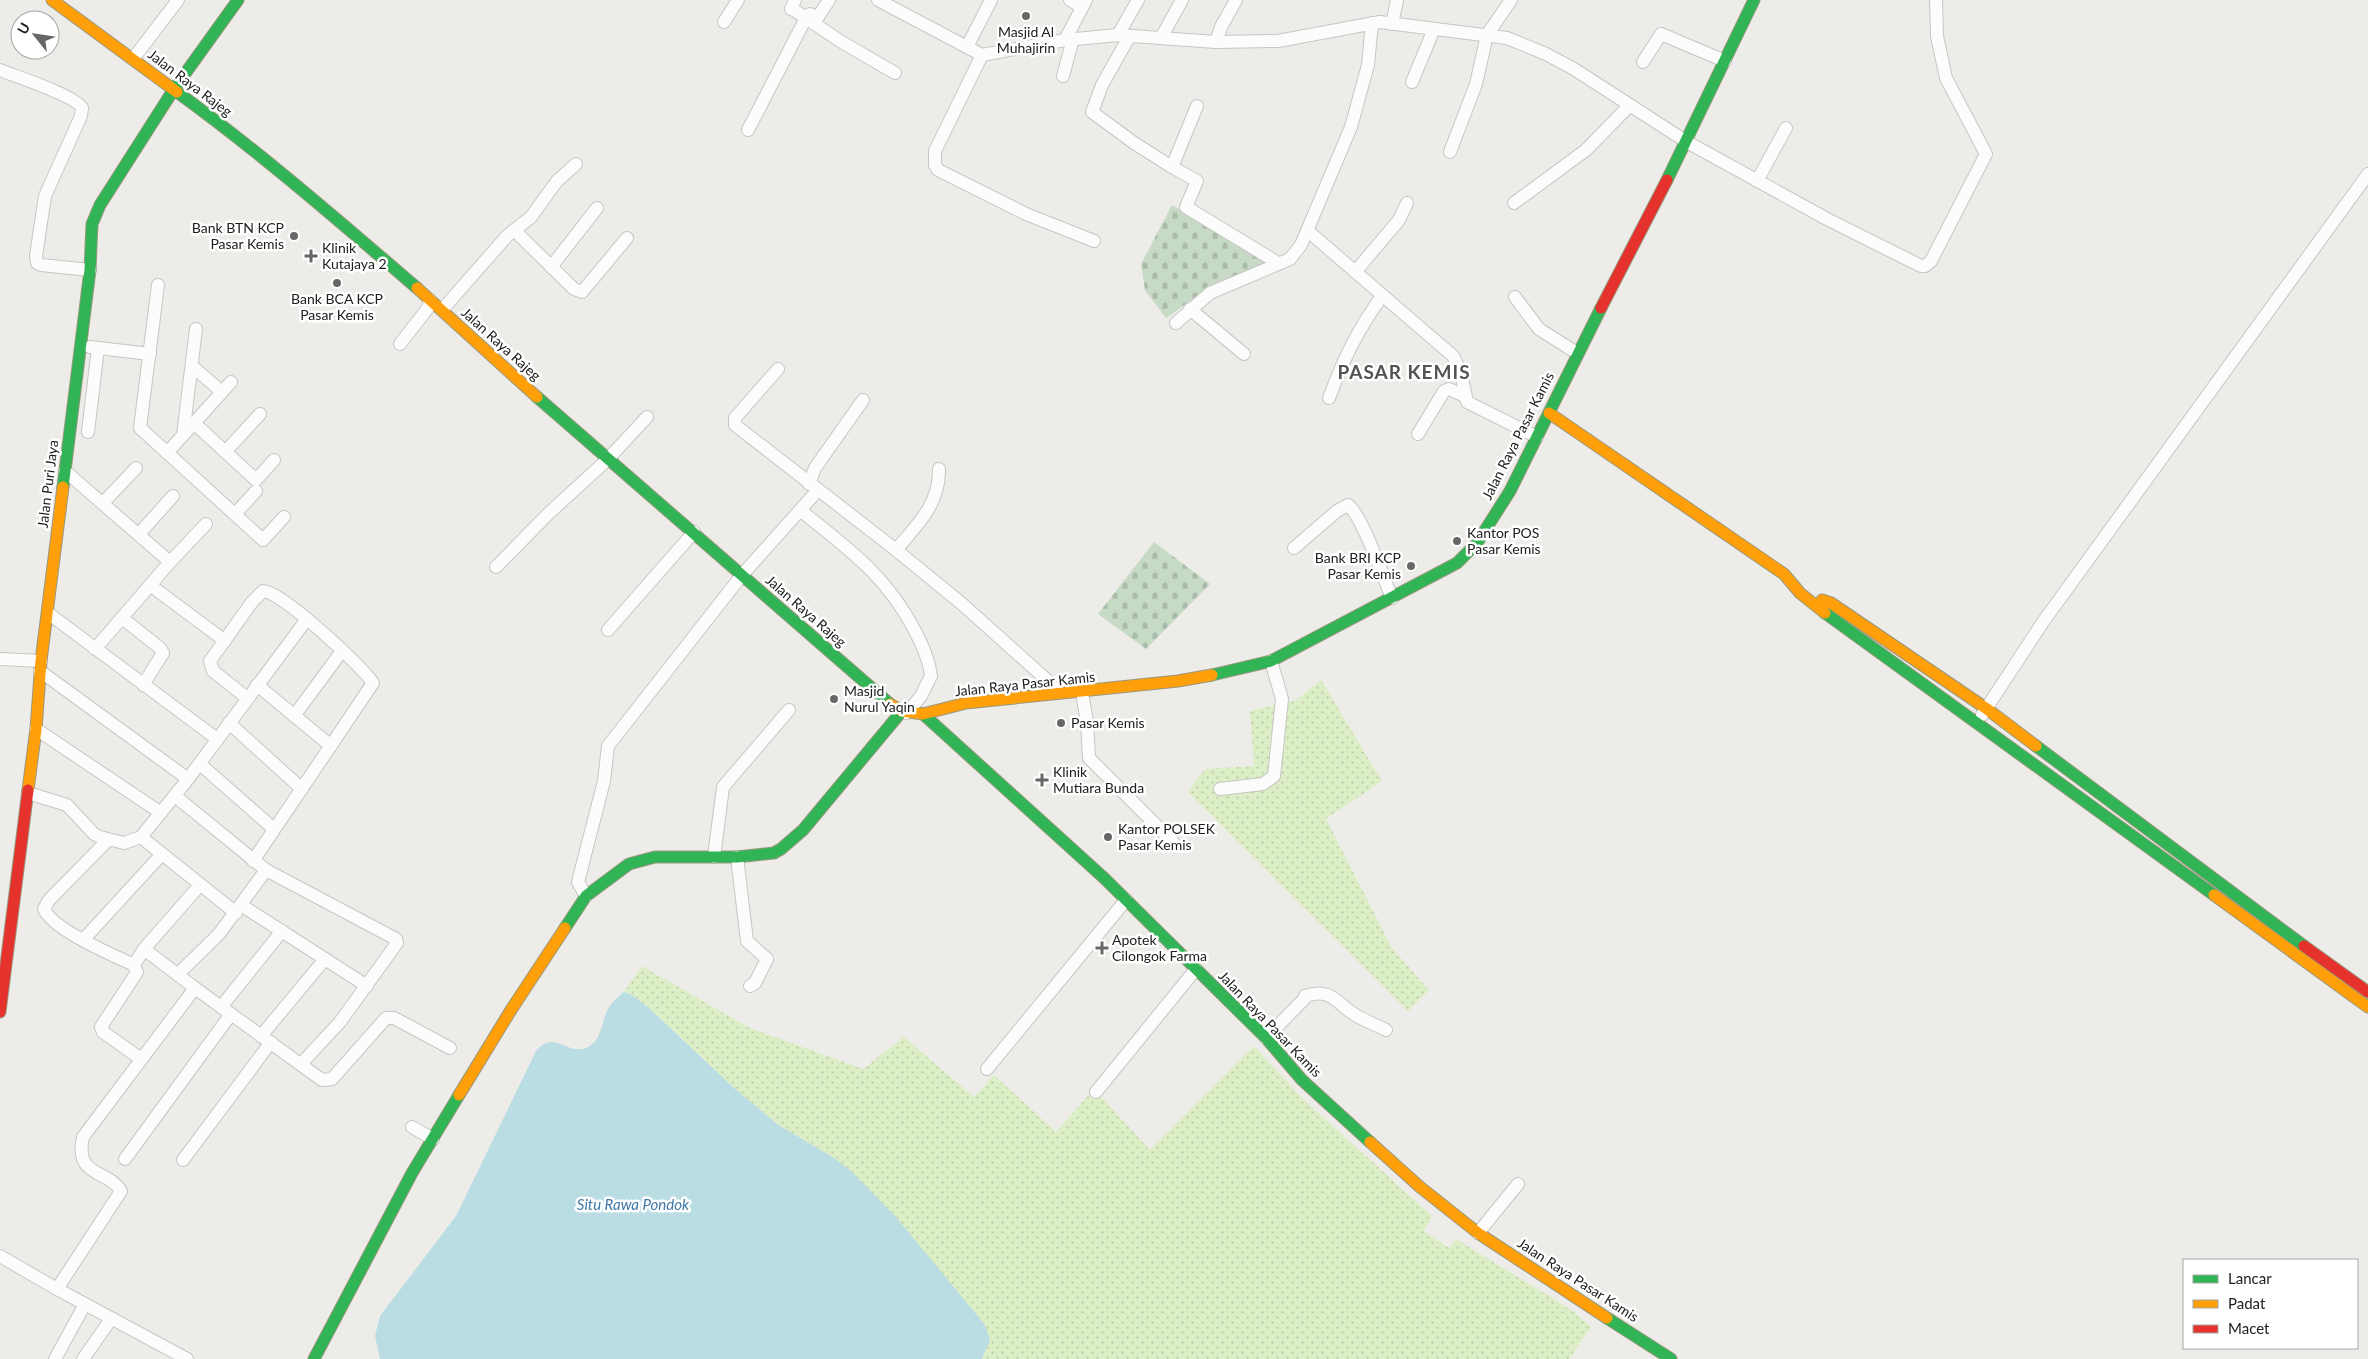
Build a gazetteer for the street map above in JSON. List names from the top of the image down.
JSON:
{
  "streets": {
    "street": ["Jalan Raya Rajeg", "Jalan Raya Pasar Kamis", "Jalan Puri Jaya"]
  },
  "crossings": [
    ["Jalan Raya Rajeg", "Jalan Puri Jaya"]
  ],
  "districts": ["PASAR KEMIS"],
  "water": ["Situ Rawa Pondok"],
  "places": {
    "other": [
      "Masjid Al Muhajirin",
      "Bank BTN KCP Pasar Kemis",
      "Bank BCA KCP Pasar Kemis",
      "Kantor POS Pasar Kemis",
      "Bank BRI KCP Pasar Kemis",
      "Masjid Nurul Yaqin",
      "Pasar Kemis",
      "Kantor POLSEK Pasar Kemis"
    ],
    "health": ["Klinik Kutajaya 2", "Klinik Mutiara Bunda", "Apotek Cilongok Farma"]
  },
  "legend": ["Lancar", "Padat", "Macet"],
  "north": "top left"
}
